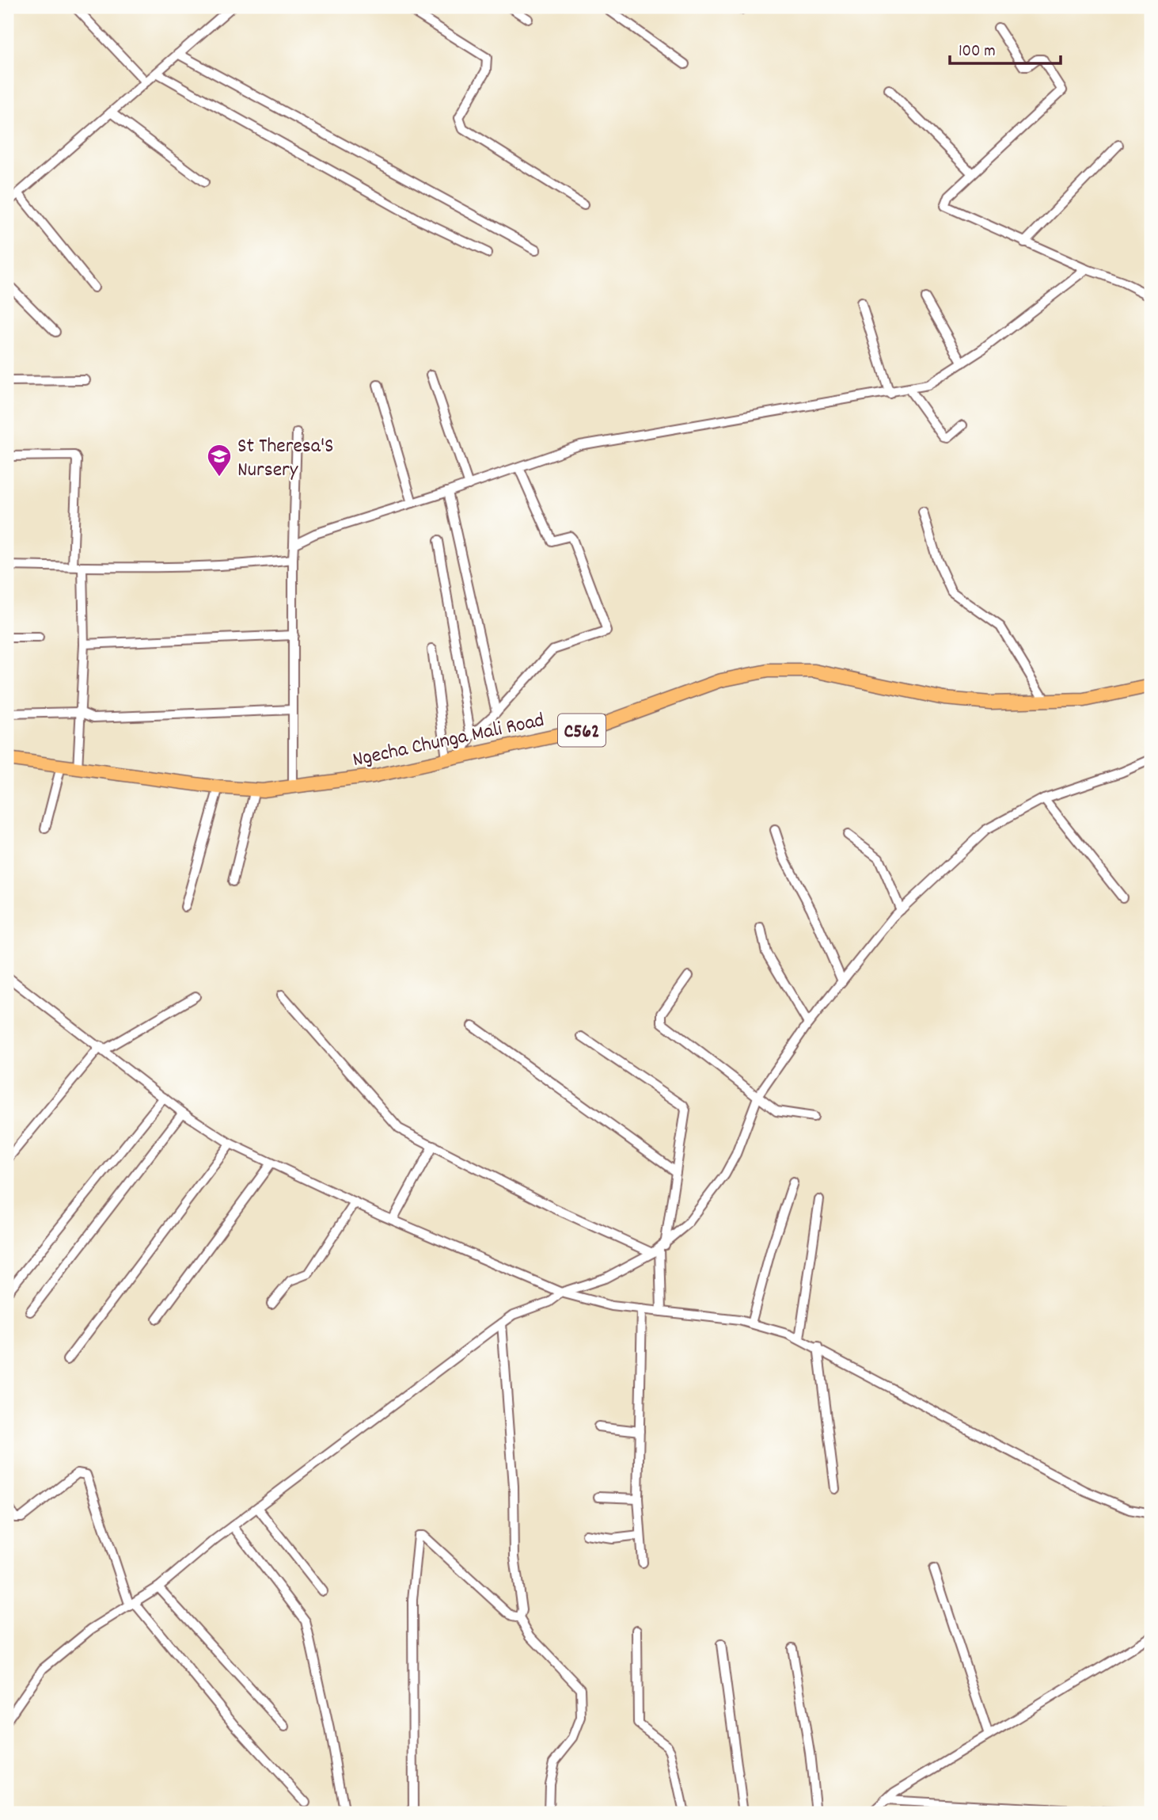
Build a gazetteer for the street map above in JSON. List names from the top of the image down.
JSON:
{
  "streets": {
    "main road": ["C562", "Ngecha Chunga Mali Road"]
  },
  "places": {
    "school or university": ["St Theresa'S Nursery"]
  },
  "scale_bar": "100 m"
}
